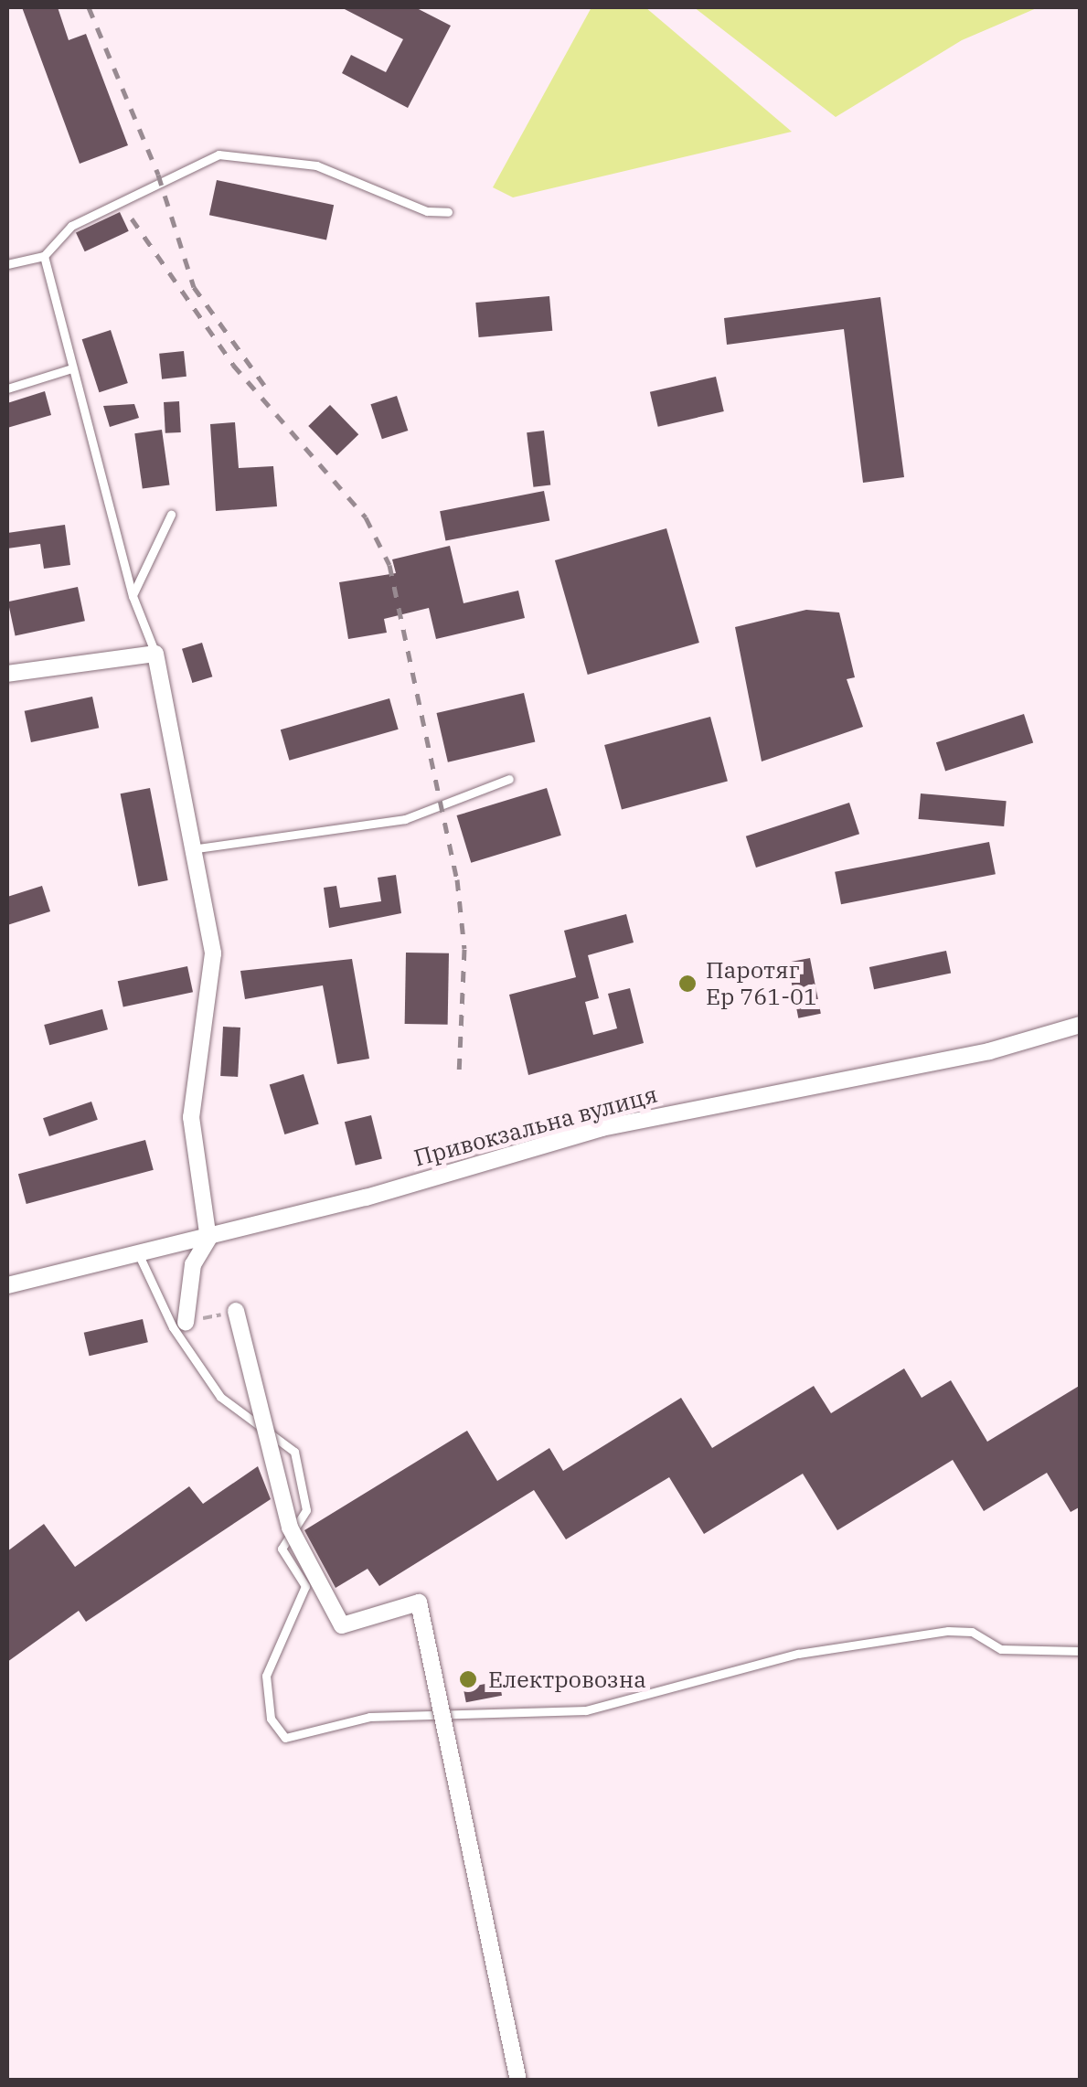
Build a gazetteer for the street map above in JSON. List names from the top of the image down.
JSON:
{
  "streets": {
    "street": ["Привокзальна вулиця"]
  },
  "places": ["Паротяг Ер 761-01", "Електровозна"]
}
